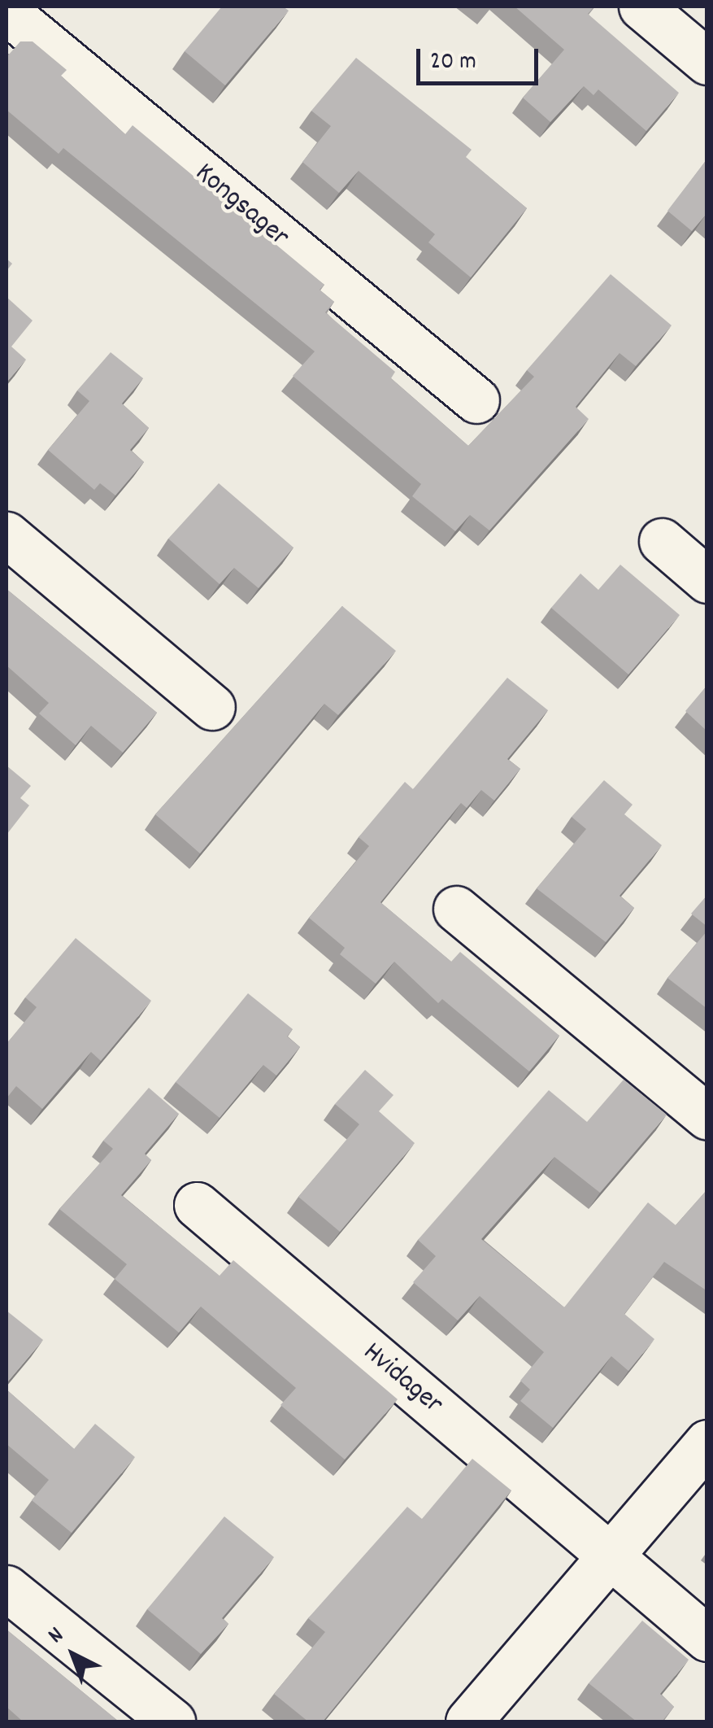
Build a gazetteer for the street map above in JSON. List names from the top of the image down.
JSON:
{
  "streets": {
    "street": ["Kongsager", "Hvidager"]
  },
  "scale_bar": "20 m",
  "north": "top left"
}
